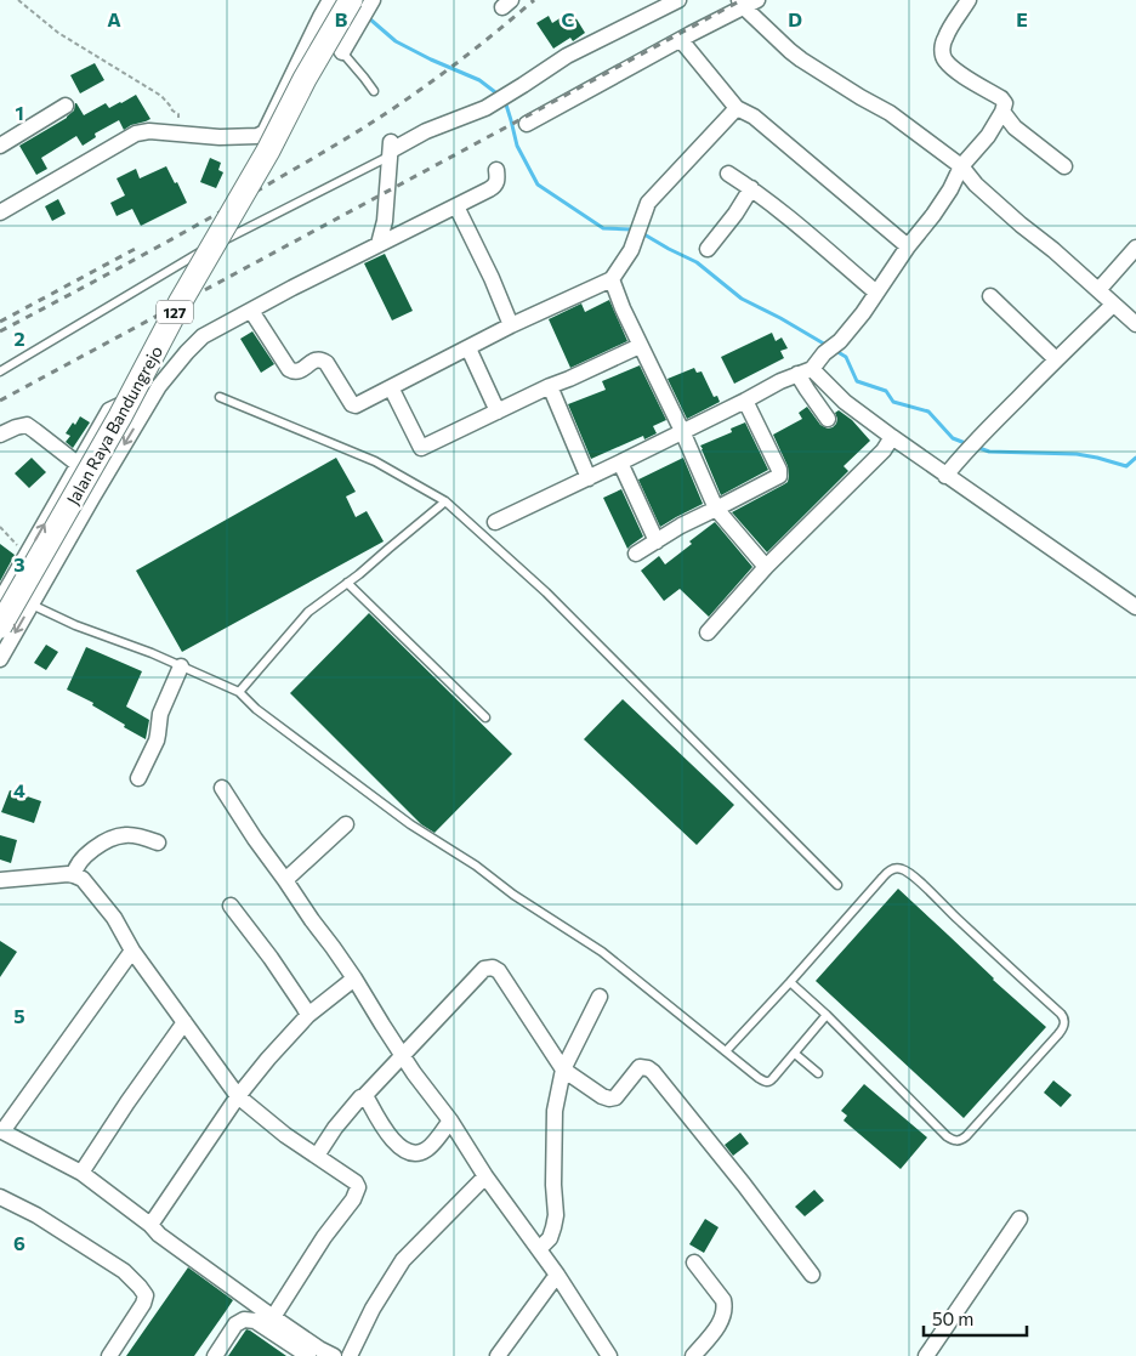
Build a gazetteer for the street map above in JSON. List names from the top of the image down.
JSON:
{
  "streets": {
    "main road": ["127", "Jalan Raya Bandungrejo"]
  },
  "scale_bar": "50 m",
  "grid": {
    "columns": [
      "A",
      "B",
      "C",
      "D",
      "E"
    ],
    "rows": [
      "1",
      "2",
      "3",
      "4",
      "5",
      "6"
    ]
  }
}
